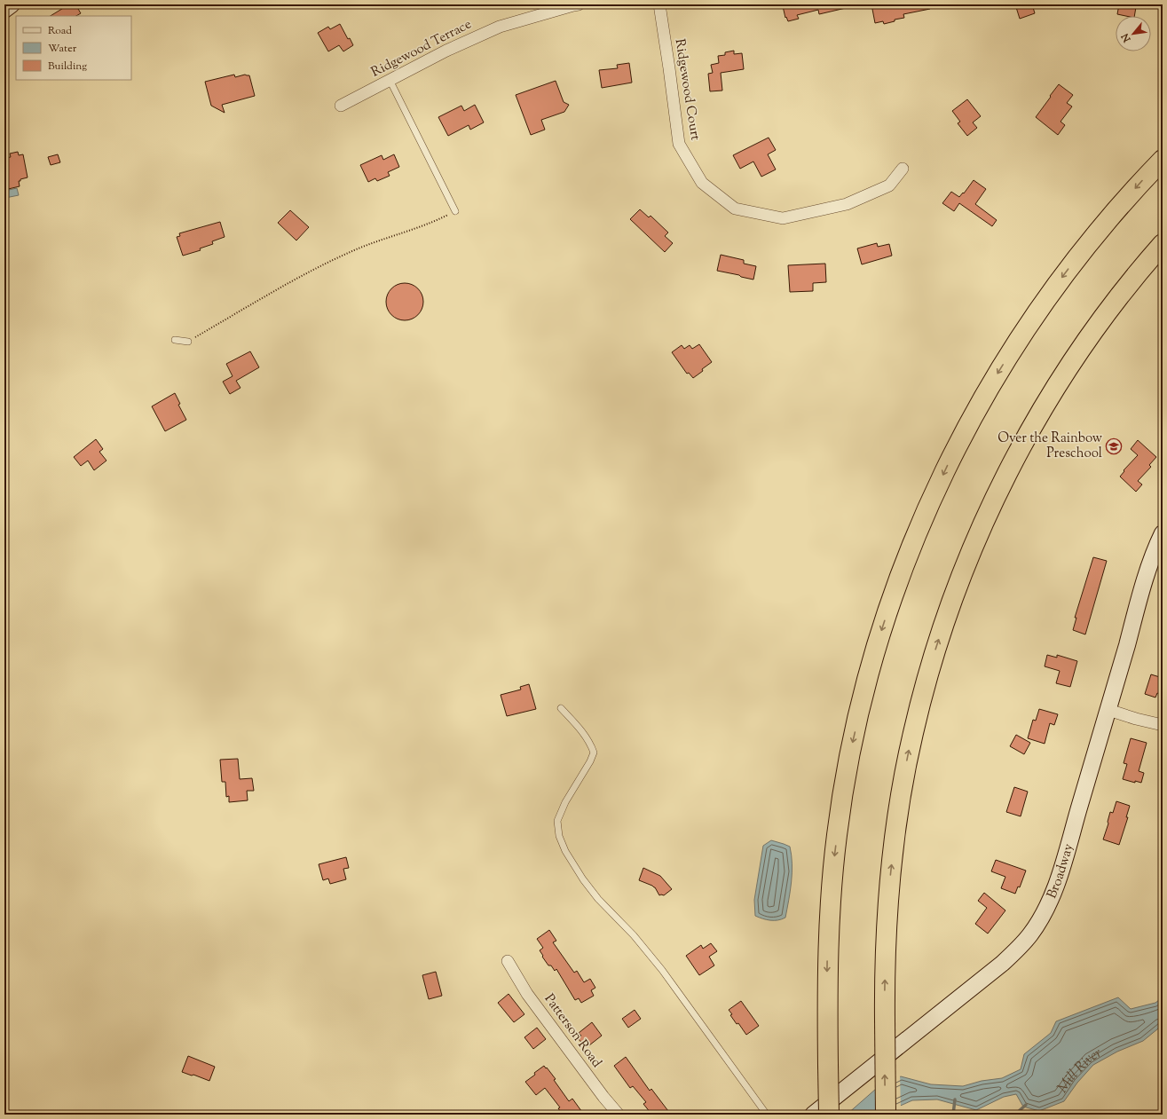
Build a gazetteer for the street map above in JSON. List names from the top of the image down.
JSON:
{
  "streets": {
    "main road": ["Broadway"],
    "street": ["Ridgewood Terrace", "Ridgewood Court", "Patterson Road"]
  },
  "water": ["Mill River"],
  "places": {
    "school or university": ["Over the Rainbow Preschool"]
  },
  "legend": ["Road", "Water", "Building"],
  "north": "bottom left"
}
